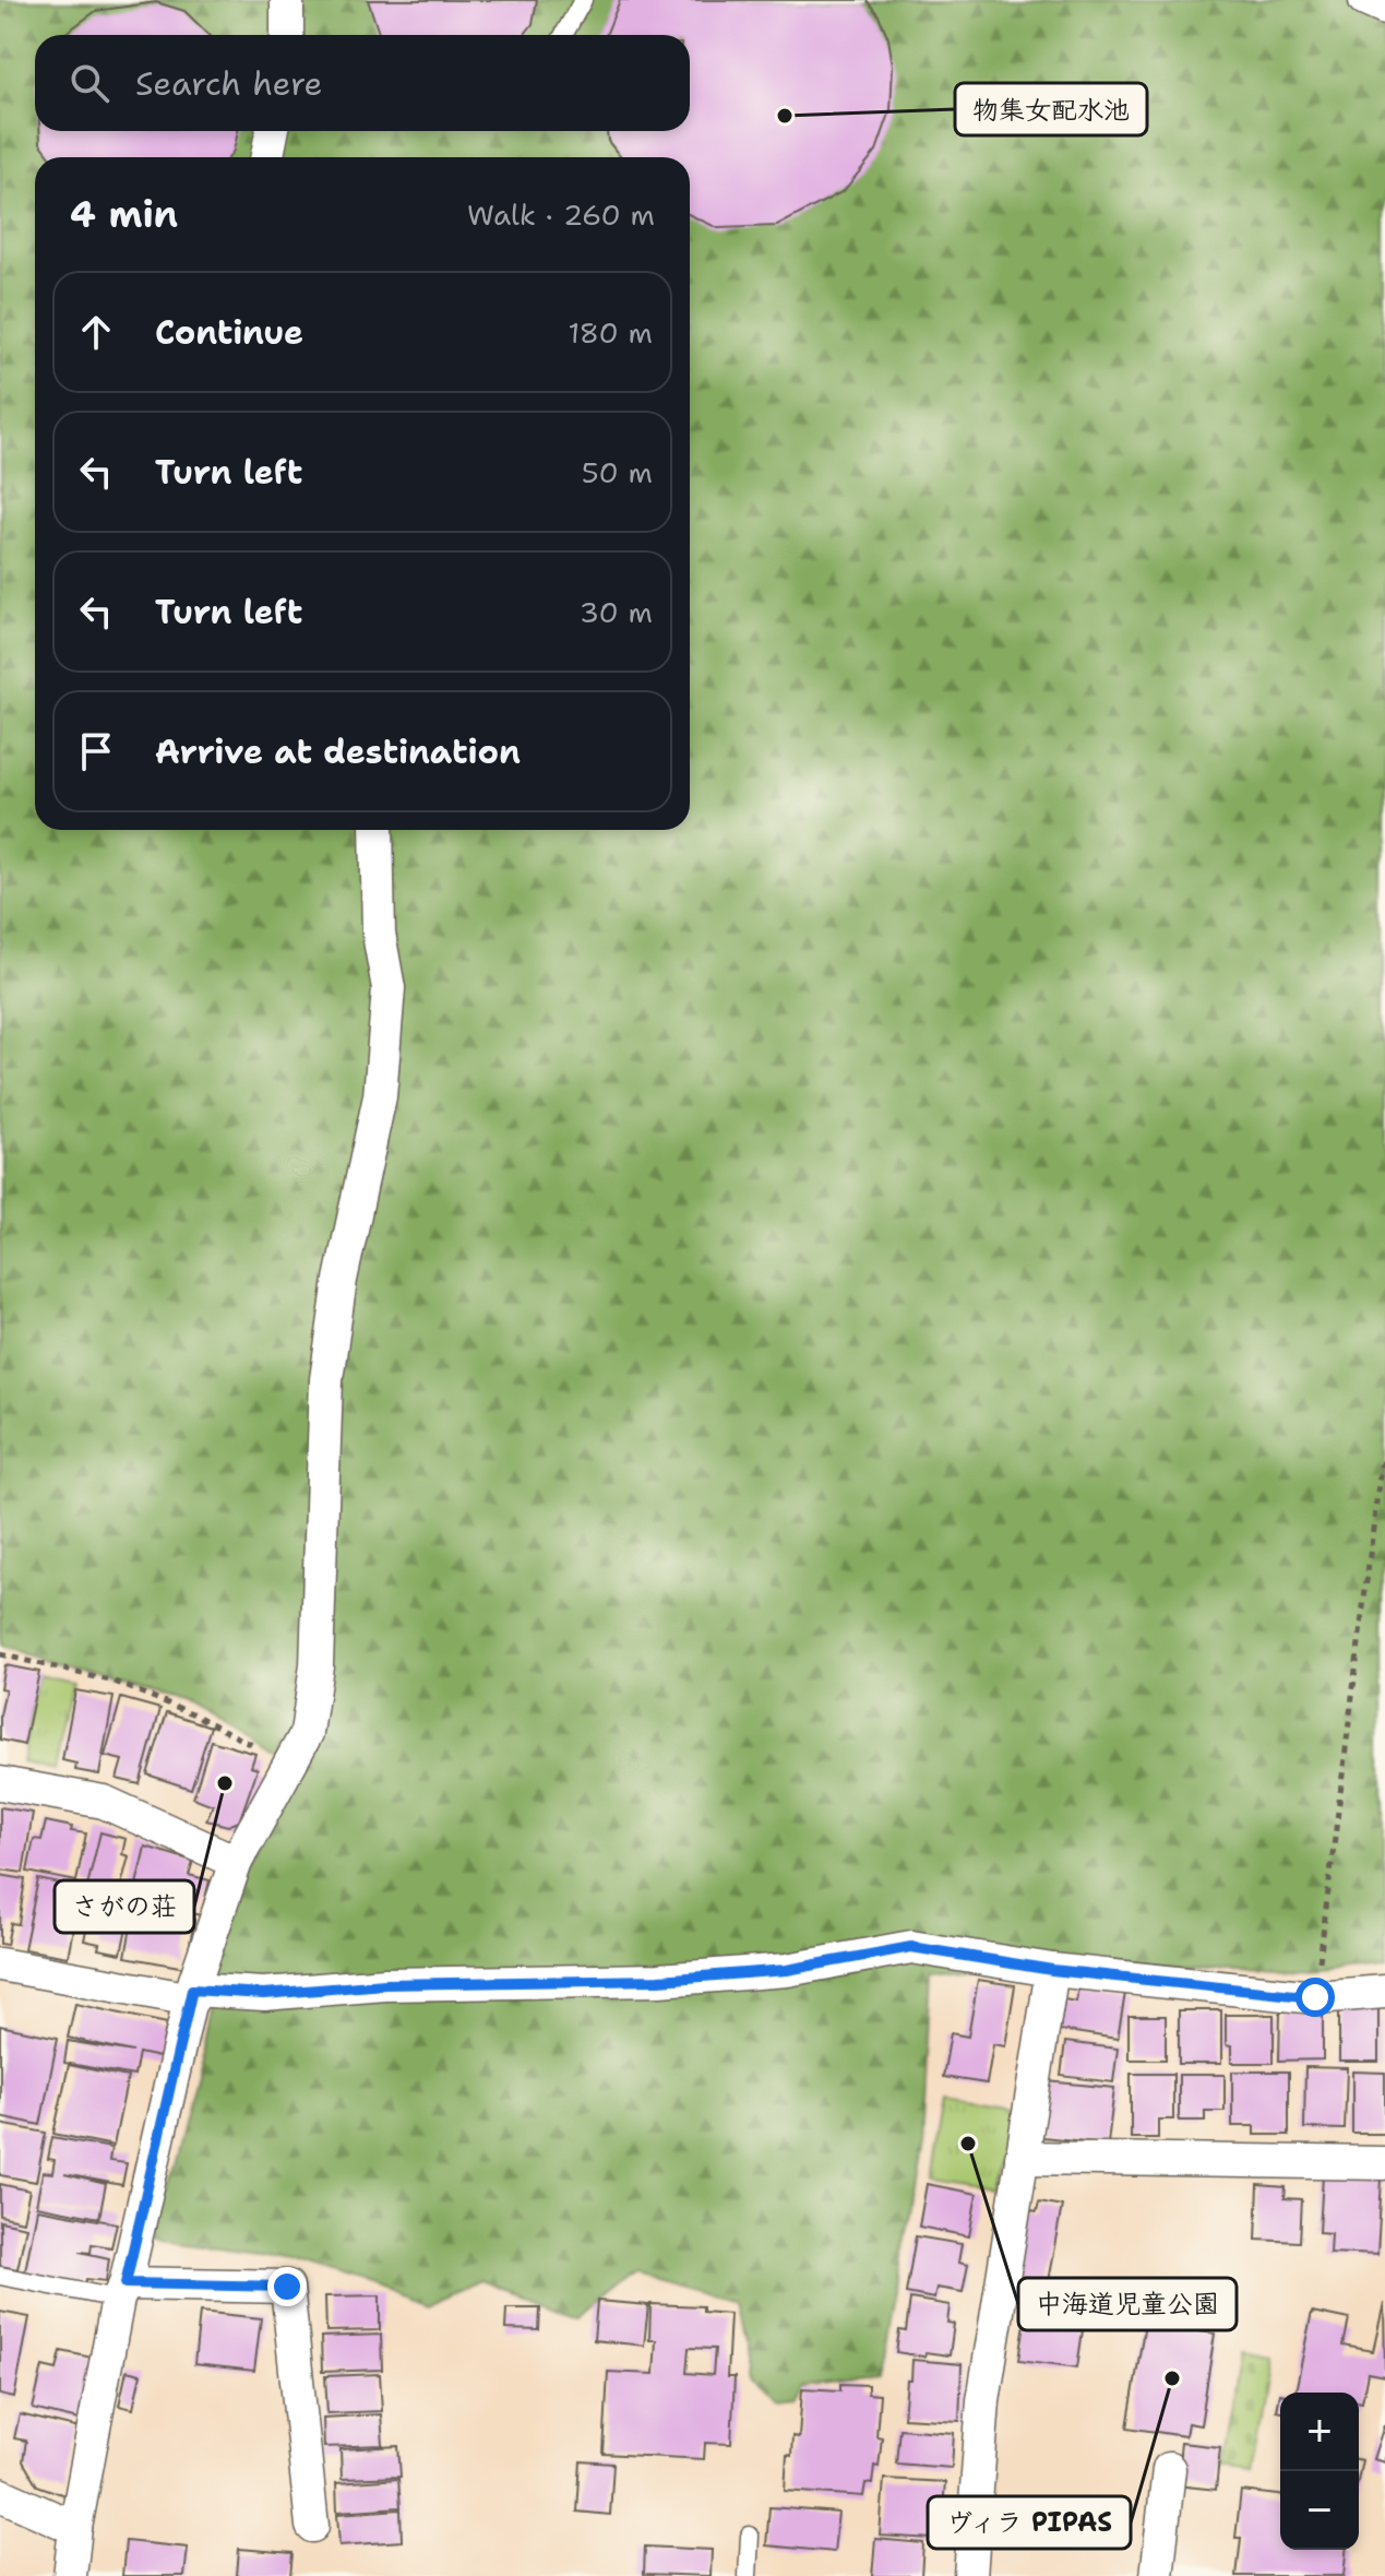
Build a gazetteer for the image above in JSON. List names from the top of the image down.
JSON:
{
  "places": [
    "物集女配水池",
    "さがの荘",
    "中海道児童公園",
    "ヴィラ PIPAS"
  ],
  "page": {
    "search": "Search here",
    "heading": ["4 min", "Walk · 260 m"],
    "list": [
      ["Continue", "180 m"],
      ["Turn left", "50 m"],
      ["Turn left", "30 m"],
      "Arrive at destination"
    ],
    "map_buttons": ["+", "−"]
  }
}
